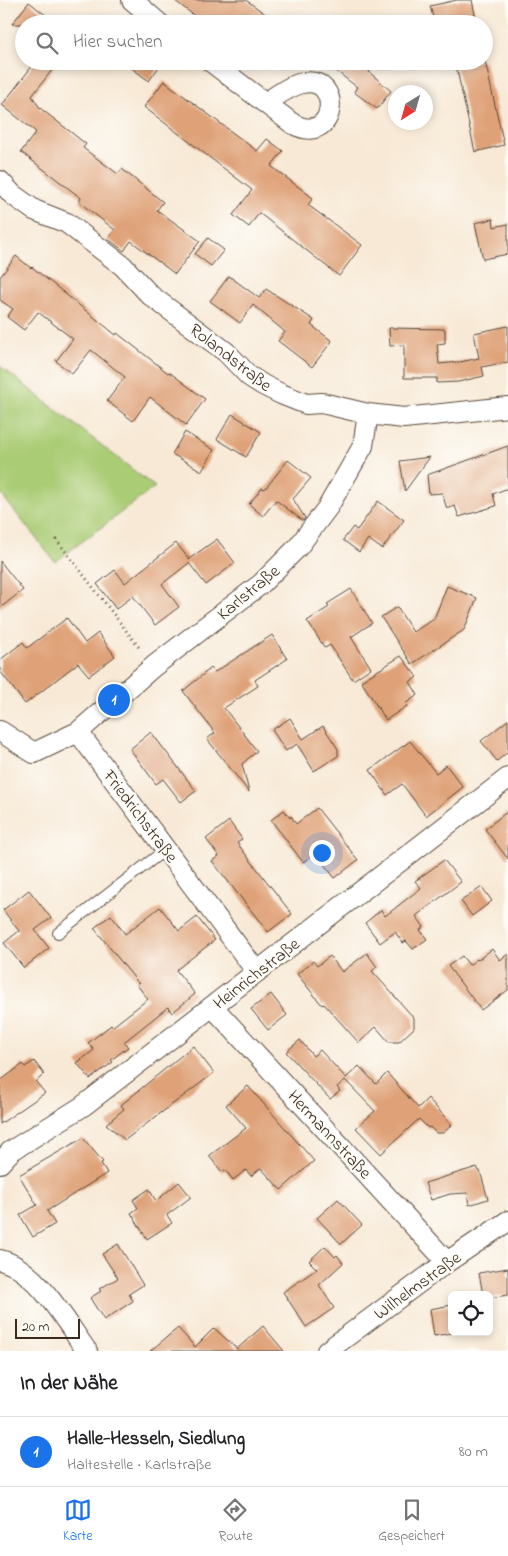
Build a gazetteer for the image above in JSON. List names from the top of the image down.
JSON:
{
  "streets": {
    "street": [
      "Rolandstraße",
      "Karlstraße",
      "Friedrichstraße",
      "Heinrichstraße",
      "Hermannstraße",
      "Wilhelmstraße"
    ]
  },
  "crossings": [
    ["Rolandstraße", "Karlstraße"],
    ["Karlstraße", "Friedrichstraße"],
    ["Friedrichstraße", "Heinrichstraße"],
    ["Heinrichstraße", "Hermannstraße"],
    ["Hermannstraße", "Wilhelmstraße"]
  ],
  "scale_bar": "20 m",
  "north": "bottom left",
  "page": {
    "search": "Hier suchen",
    "pins": "1",
    "scale": "20 m",
    "heading": "In der Nähe",
    "list": [
      {
        "mark": "1",
        "name": "Halle-Hesseln, Siedlung",
        "note": "Haltestelle · Karlstraße",
        "value": "80 m"
      }
    ],
    "nav": ["Karte", "Route", "Gespeichert"]
  }
}
